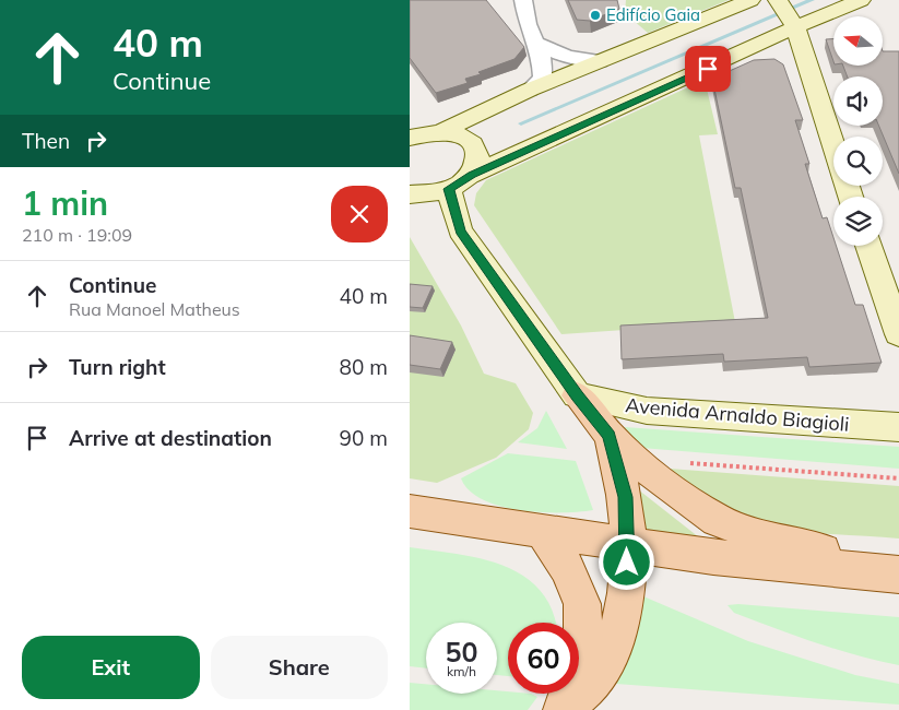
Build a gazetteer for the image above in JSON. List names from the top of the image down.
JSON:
{
  "streets": {
    "main road": ["Avenida Arnaldo Biagioli"]
  },
  "places": ["Edifício Gaia"],
  "north": "left",
  "page": {
    "turn": ["40 m", "Continue"],
    "then": "Then",
    "heading": ["1 min", "210 m · 19:09"],
    "list": [
      {
        "name": "Continue",
        "note": "Rua Manoel Matheus",
        "value": "40 m"
      },
      {
        "name": "Turn right",
        "value": "80 m"
      },
      {
        "name": "Arrive at destination",
        "value": "90 m"
      }
    ],
    "speed": "50 km/h",
    "limit": "60",
    "buttons": ["Exit", "Share"]
  }
}
